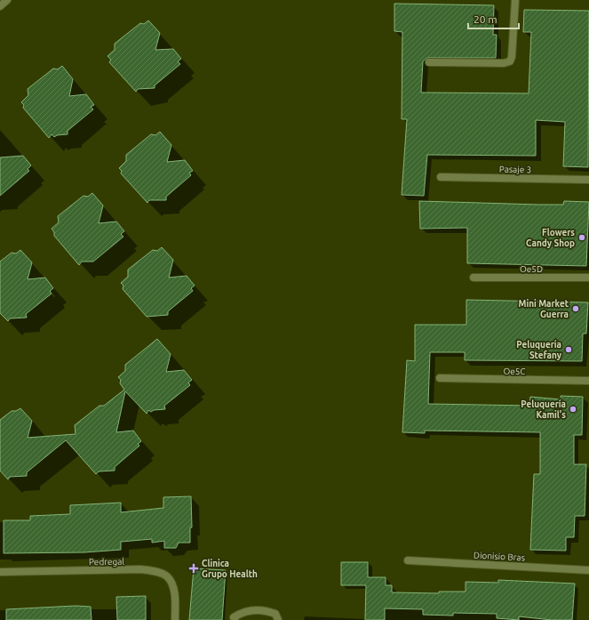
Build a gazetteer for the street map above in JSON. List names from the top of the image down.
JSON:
{
  "streets": {
    "street": [
      "Pasaje 3",
      "Oe5D",
      "Oe5C",
      "Dionisio Bras",
      "Pedregal"
    ]
  },
  "places": {
    "other": [
      "Flowers Candy Shop",
      "Mini Market Guerra",
      "Peluquería Stefany",
      "Peluquería Kamil's"
    ],
    "health": ["Clinica Grupo Health"]
  },
  "scale_bar": "20 m"
}
